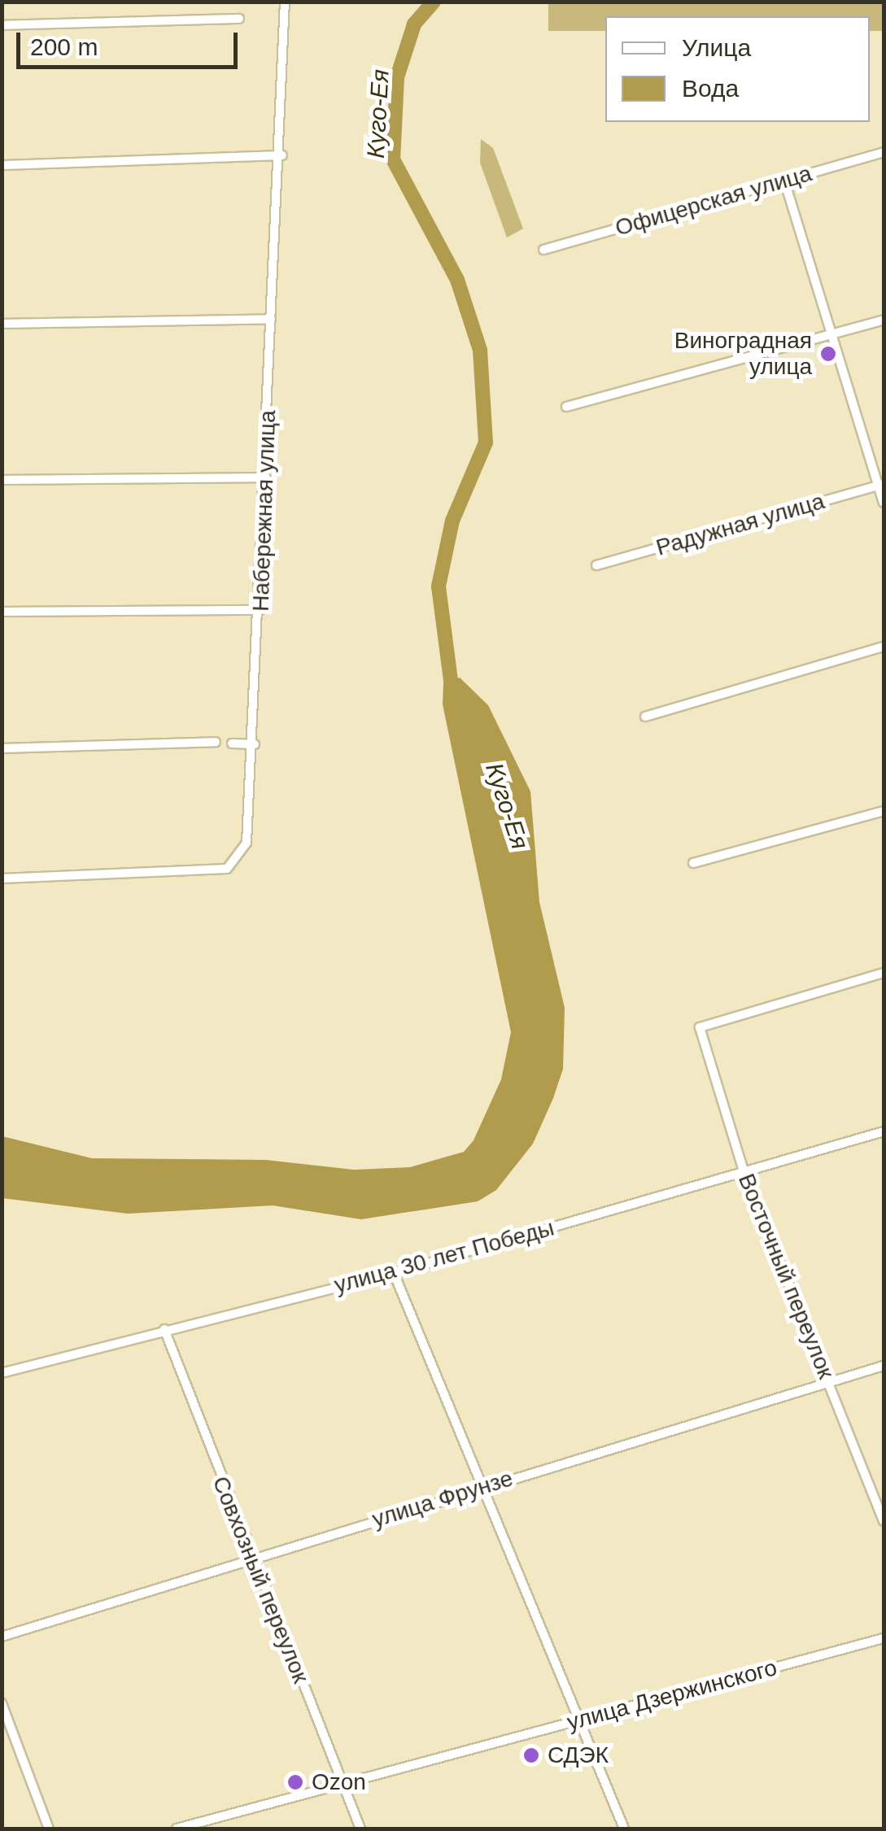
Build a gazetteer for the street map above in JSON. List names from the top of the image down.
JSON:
{
  "streets": {
    "street": [
      "Офицерская улица",
      "Набережная улица",
      "Радужная улица",
      "улица 30 лет Победы",
      "Восточный переулок",
      "улица Фрунзе",
      "Совхозный переулок",
      "улица Дзержинского"
    ]
  },
  "crossings": [
    ["улица 30 лет Победы", "Восточный переулок"],
    ["улица 30 лет Победы", "Совхозный переулок"],
    ["Восточный переулок", "улица Фрунзе"],
    ["улица Фрунзе", "Совхозный переулок"],
    ["Совхозный переулок", "улица Дзержинского"]
  ],
  "water": ["Куго-Ея"],
  "places": ["Виноградная улица", "СДЭК", "Ozon"],
  "legend": ["Улица", "Вода"],
  "scale_bar": "200 m"
}
